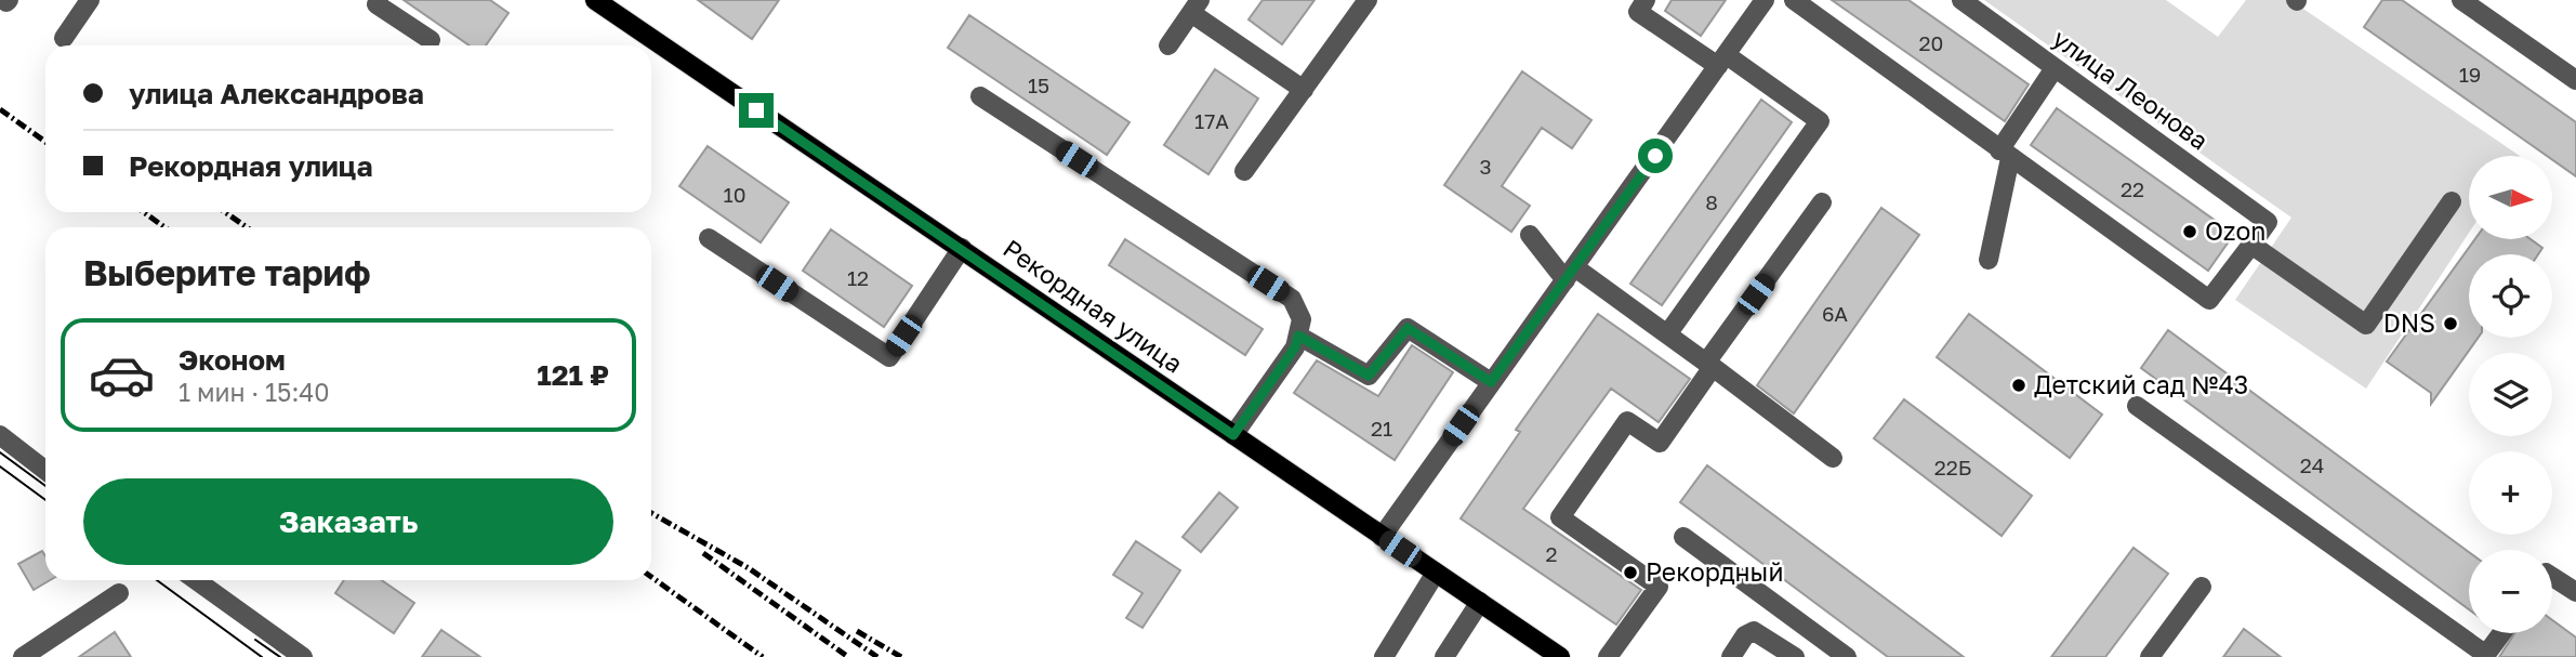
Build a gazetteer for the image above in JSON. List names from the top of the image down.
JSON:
{
  "streets": {
    "main road": ["Рекордная улица"],
    "street": ["улица Леонова"]
  },
  "places": [
    "Ozon",
    "DNS",
    "Детский сад №43",
    "Рекордный"
  ],
  "house_numbers": [
    "20",
    "19",
    "15",
    "17А",
    "3",
    "22",
    "10",
    "8",
    "12",
    "6А",
    "21",
    "24",
    "22Б",
    "2"
  ],
  "north": "right",
  "page": {
    "banner": ["улица Александрова", "Рекордная улица"],
    "map_buttons": ["+", "−"],
    "heading": "Выберите тариф",
    "list": [
      {
        "name": "Эконом",
        "note": "1 мин · 15:40",
        "value": "121 ₽"
      }
    ],
    "buttons": "Заказать"
  }
}
